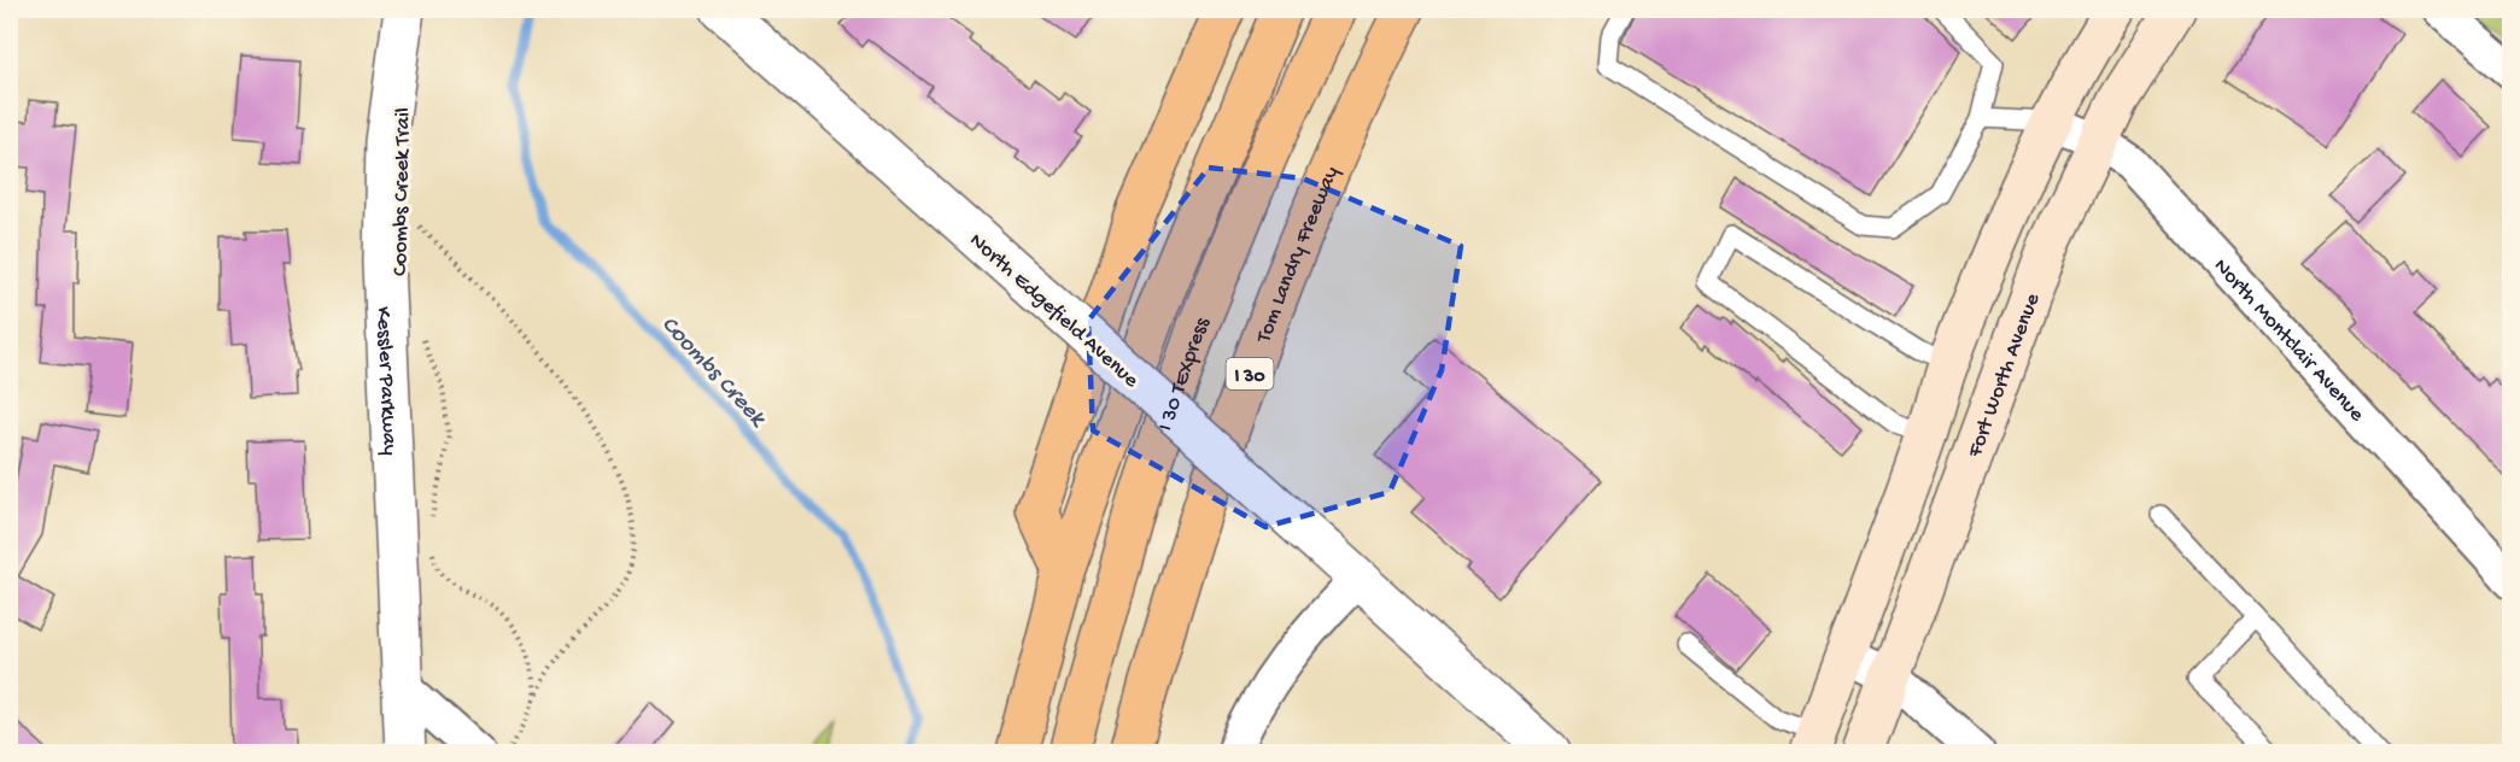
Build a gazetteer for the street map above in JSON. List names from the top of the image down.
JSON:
{
  "streets": {
    "highway": ["Tom Landry Freeway", "I 30 TEXpress", "I 30"],
    "main road": ["Fort Worth Avenue"],
    "street": ["North Edgefield Avenue", "North Montclair Avenue", "Kessler Parkway"],
    "path": ["Coombs Creek Trail"]
  },
  "crossings": [
    ["North Montclair Avenue", "Fort Worth Avenue"]
  ],
  "water": ["Coombs Creek"]
}
